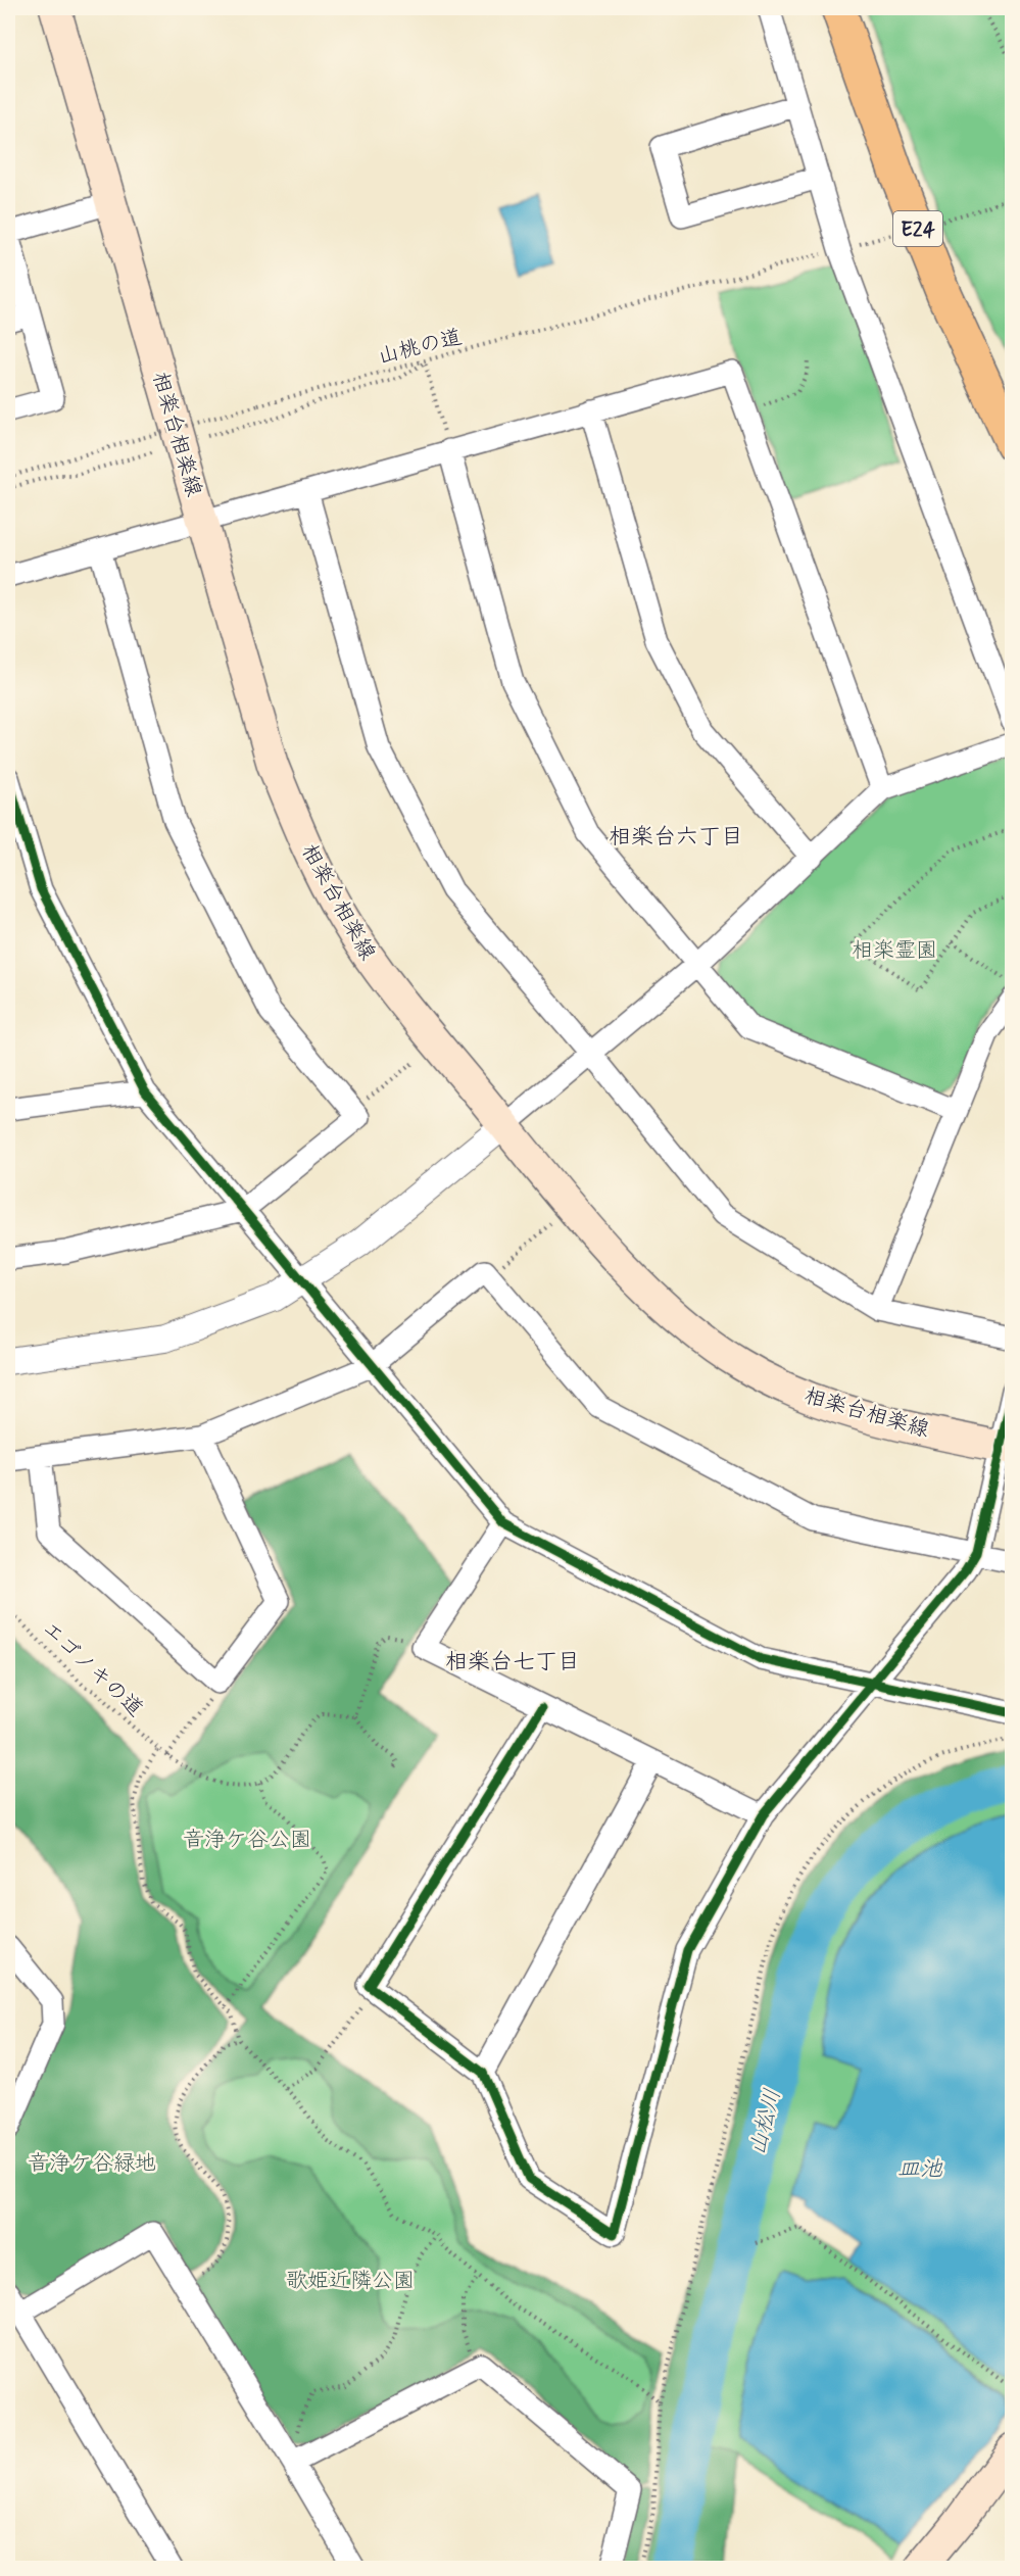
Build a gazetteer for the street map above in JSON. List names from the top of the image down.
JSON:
{
  "streets": {
    "highway": ["E24"],
    "main road": ["相楽台相楽線"],
    "path": ["山桃の道", "エゴノキの道"]
  },
  "districts": ["相楽台六丁目", "相楽台七丁目"],
  "water": ["山松川", "皿池"],
  "parks": [
    "相楽霊園",
    "音浄ケ谷公園",
    "音浄ケ谷緑地",
    "歌姫近隣公園"
  ]
}
